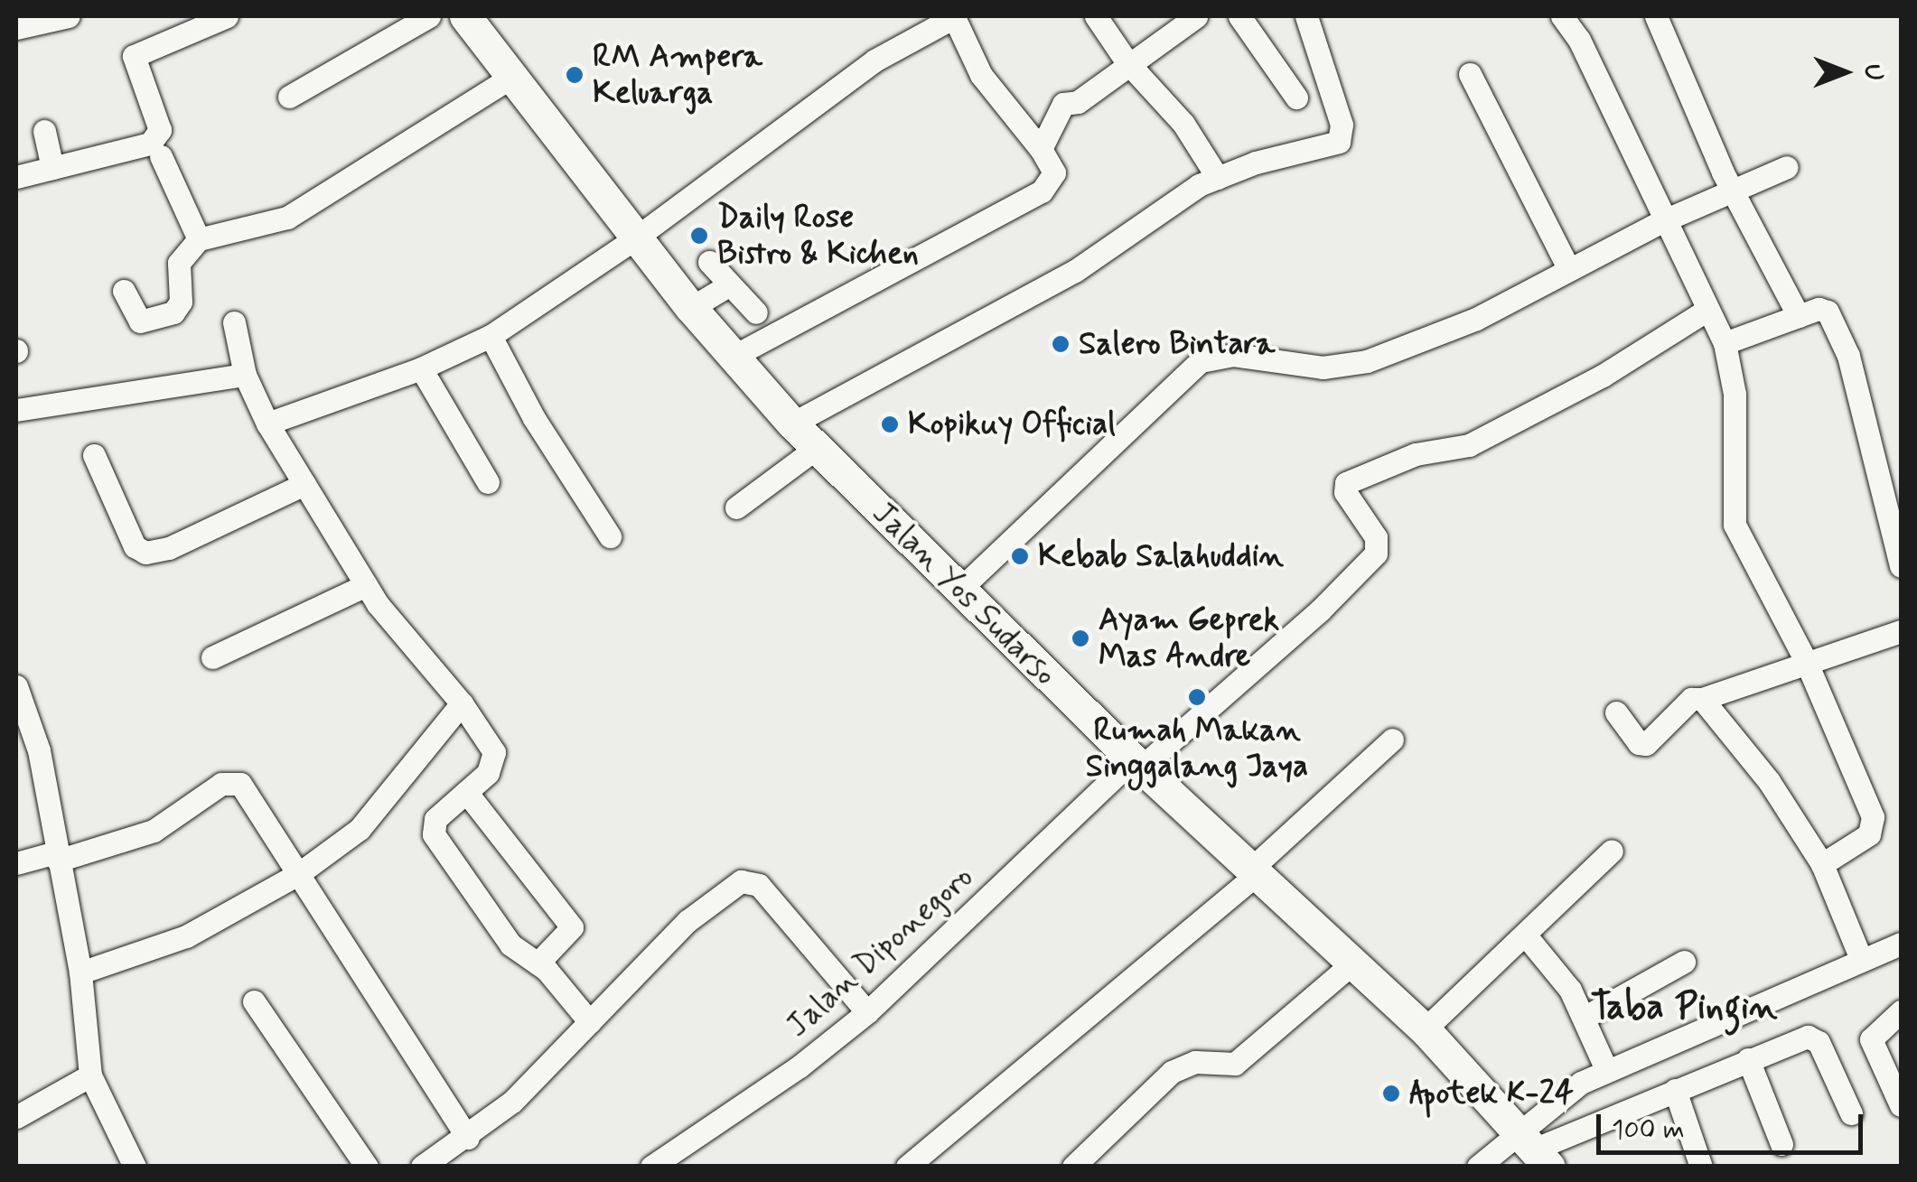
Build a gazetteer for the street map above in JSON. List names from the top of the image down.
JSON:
{
  "streets": {
    "highway": ["Jalan Yos Sudarso"],
    "street": ["Jalan Diponegoro"]
  },
  "crossings": [
    ["Jalan Yos Sudarso", "Jalan Diponegoro"]
  ],
  "districts": ["Taba Pingin"],
  "places": [
    "RM Ampera Keluarga",
    "Daily Rose Bistro & Kichen",
    "Salero Bintara",
    "Kopikuy Official",
    "Kebab Salahuddin",
    "Ayam Geprek Mas Andre",
    "Rumah Makan Singgalang Jaya",
    "Apotek K-24"
  ],
  "scale_bar": "100 m",
  "north": "right"
}
